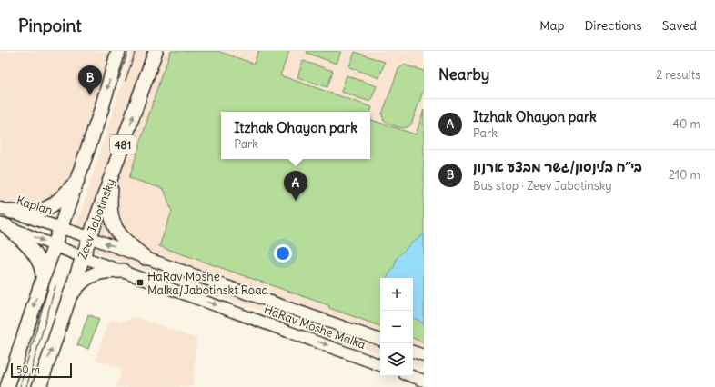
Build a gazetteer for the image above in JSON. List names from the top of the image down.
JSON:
{
  "streets": {
    "main road": ["481", "Zeev Jabotinsky"],
    "street": ["Kaplan", "HaRav Moshe Malka"]
  },
  "crossings": [
    ["481", "Kaplan"],
    ["481", "HaRav Moshe Malka"],
    ["Kaplan", "HaRav Moshe Malka"],
    ["Zeev Jabotinsky", "HaRav Moshe Malka"]
  ],
  "places": {
    "transit": ["HaRav Moshe Malka/Jabotinskt Road"]
  },
  "scale_bar": "50 m",
  "page": {
    "header": "Pinpoint",
    "nav": ["Map", "Directions", "Saved"],
    "heading": ["Nearby", "2 results"],
    "pins": ["B", "A"],
    "list": [
      {
        "mark": "A",
        "name": "Itzhak Ohayon park",
        "note": "Park",
        "value": "40 m"
      },
      {
        "mark": "B",
        "name": "בי״ח בלינסון/גשר מבצע ארנון",
        "note": "Bus stop · Zeev Jabotinsky",
        "value": "210 m"
      }
    ],
    "popup": ["Itzhak Ohayon park", "Park"],
    "map_buttons": ["+", "−"],
    "scale": "50 m"
  }
}
